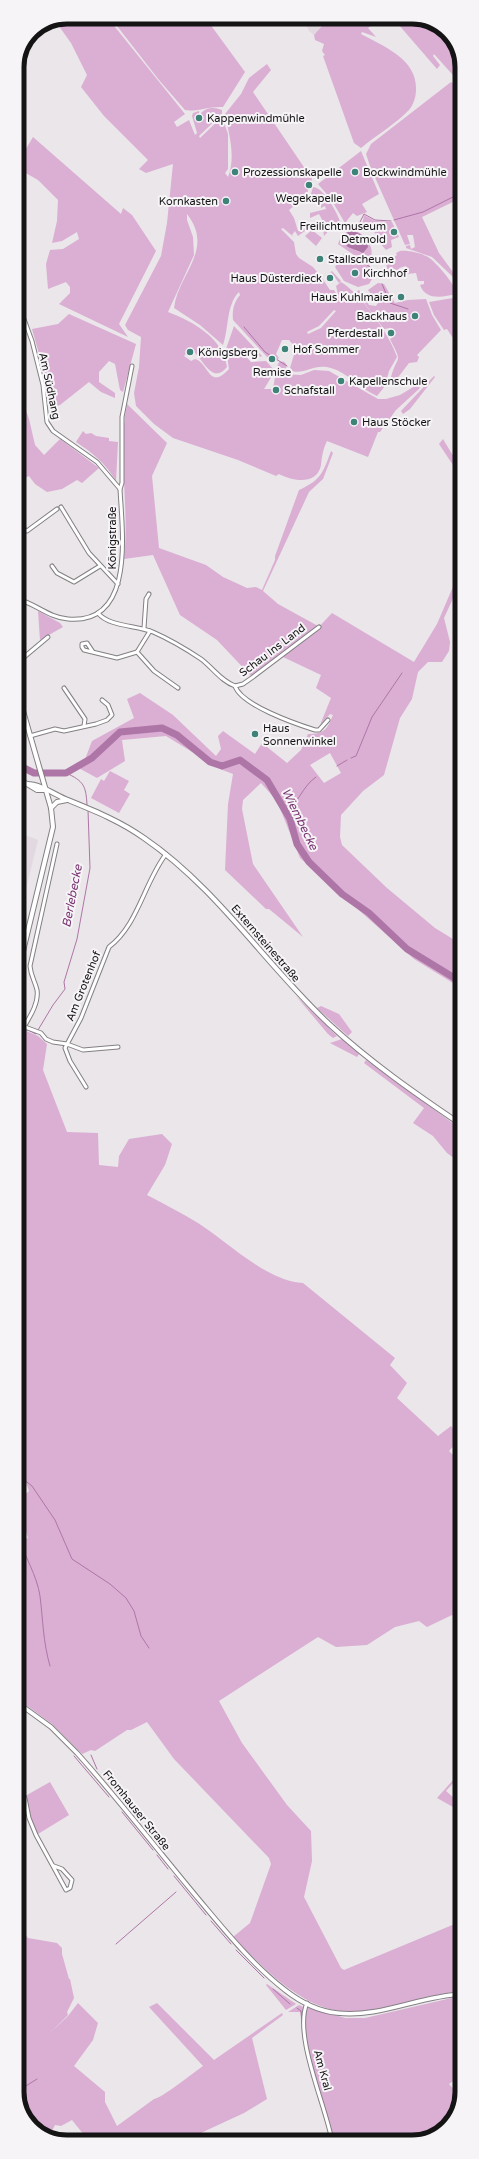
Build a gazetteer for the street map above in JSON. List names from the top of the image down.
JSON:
{
  "streets": {
    "main road": ["Externsteinestraße"],
    "street": [
      "Am Südhang",
      "Königstraße",
      "Schau Ins Land",
      "Am Grotenhof",
      "Fromhauser Straße",
      "Am Kral"
    ]
  },
  "crossings": [
    ["Am Südhang", "Königstraße"],
    ["Königstraße", "Schau Ins Land"],
    ["Externsteinestraße", "Am Grotenhof"],
    ["Fromhauser Straße", "Am Kral"]
  ],
  "water": ["Wiembecke", "Berlebecke"],
  "places": [
    "Kappenwindmühle",
    "Prozessionskapelle",
    "Bockwindmühle",
    "Wegekapelle",
    "Kornkasten",
    "Freilichtmuseum Detmold",
    "Stallscheune",
    "Kirchhof",
    "Haus Düsterdieck",
    "Haus Kuhlmaier",
    "Backhaus",
    "Pferdestall",
    "Hof Sommer",
    "Königsberg",
    "Remise",
    "Kapellenschule",
    "Schafstall",
    "Haus Stöcker",
    "Haus Sonnenwinkel"
  ]
}
